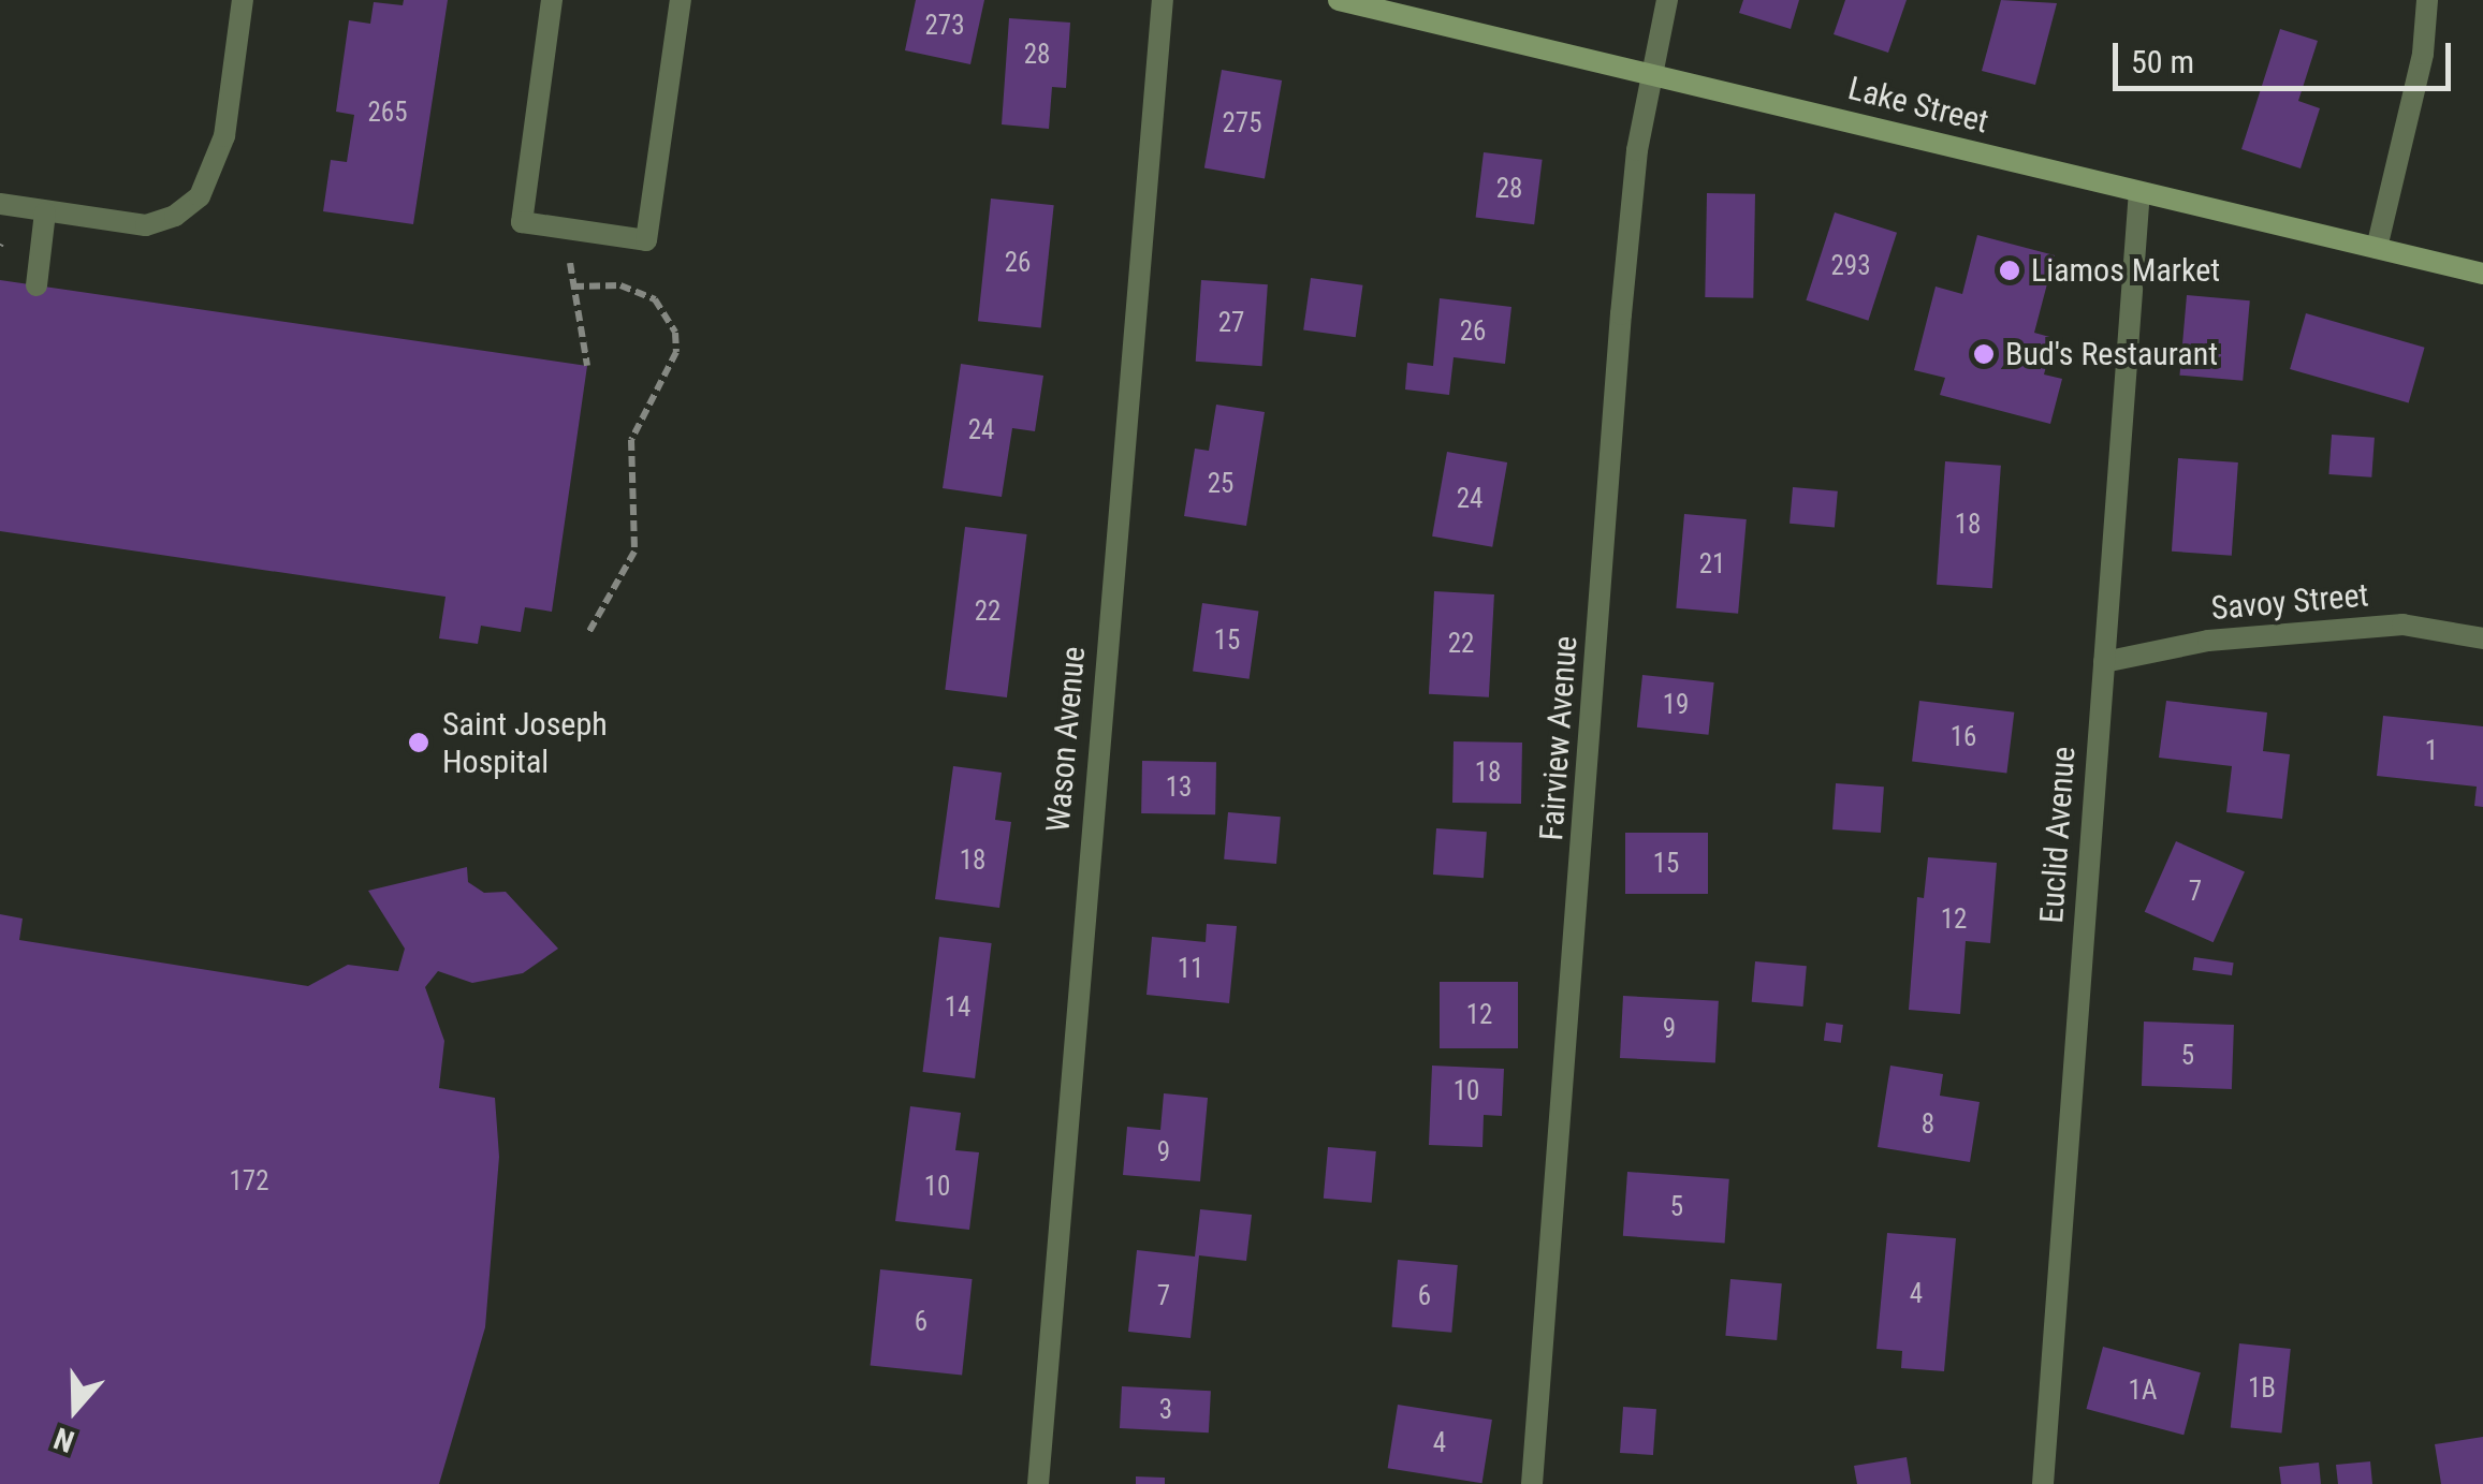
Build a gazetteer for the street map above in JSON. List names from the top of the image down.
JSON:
{
  "streets": {
    "street": [
      "Lake Street",
      "Savoy Street",
      "Fairview Avenue",
      "Wason Avenue",
      "Euclid Avenue"
    ]
  },
  "crossings": [
    ["Lake Street", "Fairview Avenue"],
    ["Lake Street", "Euclid Avenue"],
    ["Savoy Street", "Euclid Avenue"]
  ],
  "places": ["Liamos Market", "Bud's Restaurant", "Saint Joseph Hospital"],
  "house_numbers": [
    "273",
    "28",
    "265",
    "275",
    "28",
    "26",
    "293",
    "27",
    "26",
    "24",
    "25",
    "24",
    "18",
    "21",
    "22",
    "15",
    "22",
    "19",
    "16",
    "1",
    "18",
    "13",
    "18",
    "15",
    "7",
    "12",
    "11",
    "14",
    "12",
    "9",
    "5",
    "10",
    "8",
    "9",
    "172",
    "10",
    "5",
    "4",
    "7",
    "6",
    "6",
    "1B",
    "1A",
    "3",
    "4"
  ],
  "scale_bar": "50 m",
  "north": "bottom"
}
